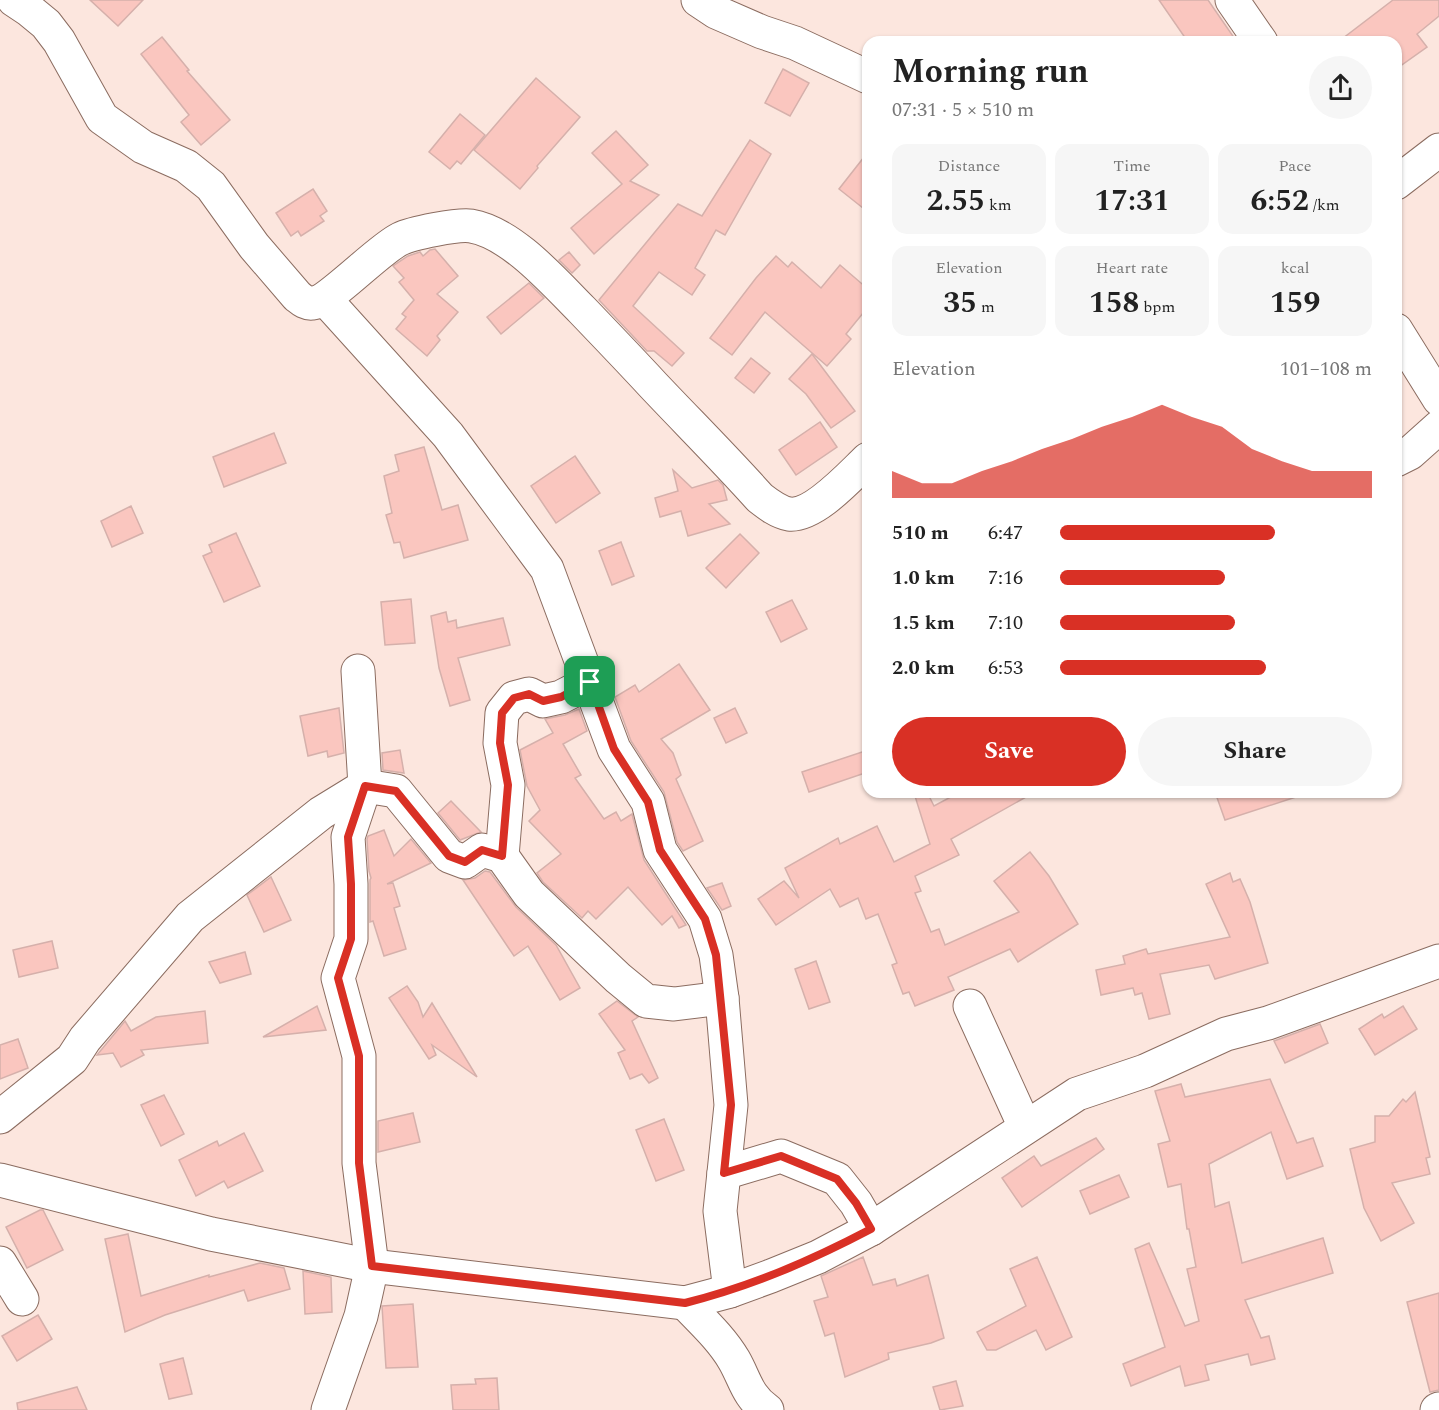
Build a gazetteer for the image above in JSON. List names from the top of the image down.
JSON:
{
  "page": {
    "heading": ["Morning run", "07:31 · 5 × 510 m"],
    "stats": [
      ["Distance", "2.55 km"],
      ["Time", "17:31"],
      ["Pace", "6:52 /km"],
      ["Elevation", "35 m"],
      ["Heart rate", "158 bpm"],
      ["kcal", "159"]
    ],
    "chart": ["Elevation", "101–108 m"],
    "list": [
      {
        "name": "510 m",
        "note": "6:47"
      },
      {
        "name": "1.0 km",
        "note": "7:16"
      },
      {
        "name": "1.5 km",
        "note": "7:10"
      },
      {
        "name": "2.0 km",
        "note": "6:53"
      }
    ],
    "buttons": ["Save", "Share"]
  }
}
